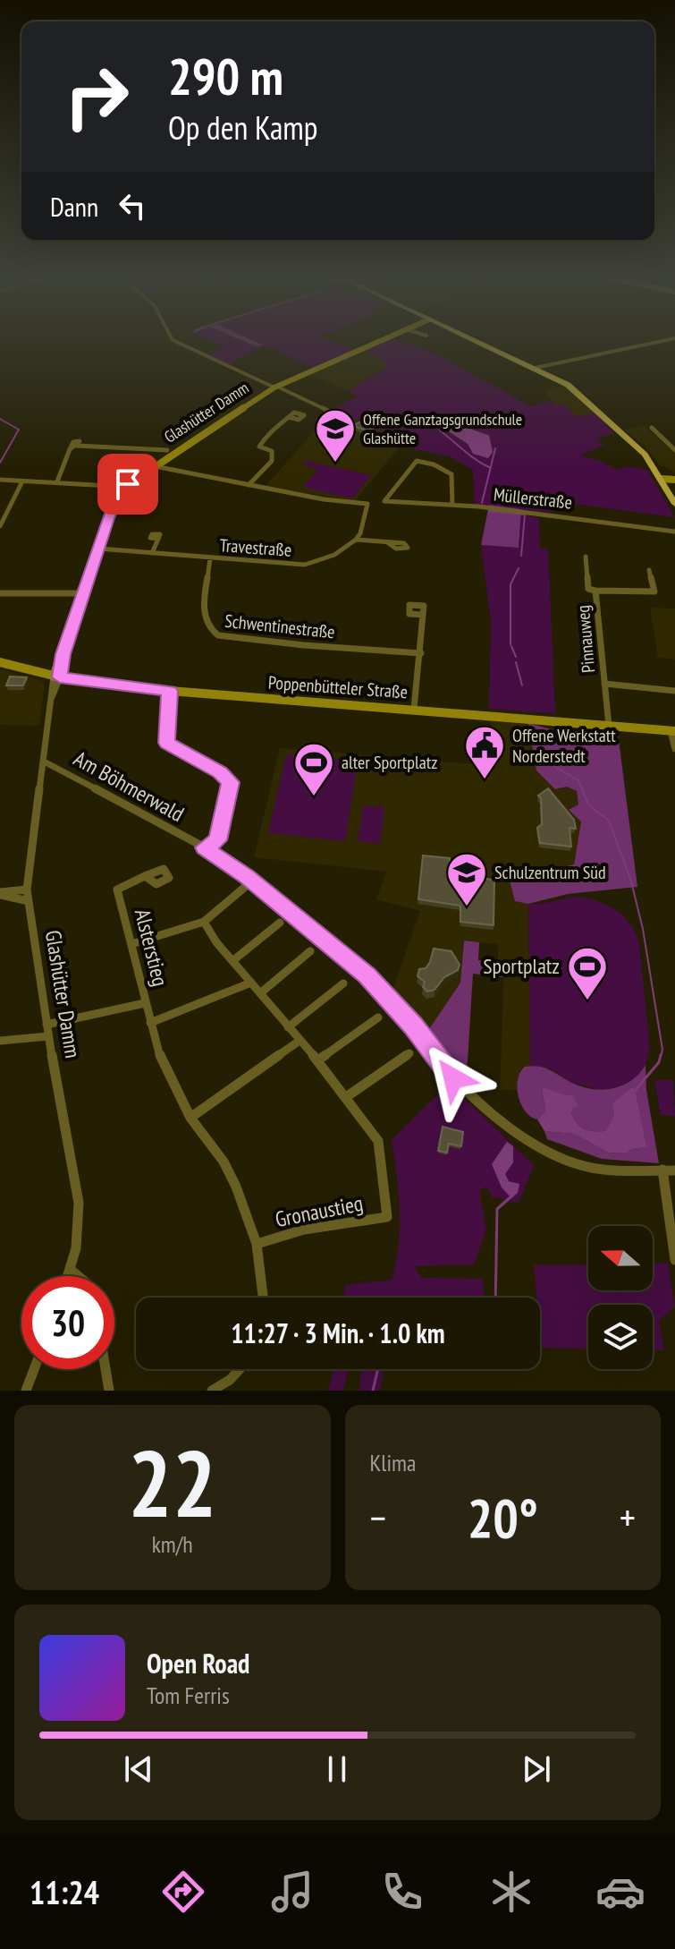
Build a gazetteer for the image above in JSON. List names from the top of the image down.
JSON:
{
  "streets": {
    "street": [
      "Glashütter Damm",
      "Müllerstraße",
      "Travestraße",
      "Schwentinestraße",
      "Pinnauweg",
      "Poppenbütteler Straße",
      "Am Böhmerwald",
      "Alsterstieg",
      "Gronaustieg"
    ]
  },
  "crossings": [
    ["Glashütter Damm", "Travestraße"],
    ["Glashütter Damm", "Poppenbütteler Straße"],
    ["Glashütter Damm", "Am Böhmerwald"],
    ["Glashütter Damm", "Alsterstieg"],
    ["Travestraße", "Schwentinestraße"],
    ["Pinnauweg", "Poppenbütteler Straße"],
    ["Alsterstieg", "Gronaustieg"]
  ],
  "places": {
    "school or university": ["Offene Ganztagsgrundschule Glashütte", "Schulzentrum Süd"],
    "public building": ["Offene Werkstatt Norderstedt"],
    "sports": ["alter Sportplatz", "Sportplatz"]
  },
  "north": "left",
  "page": {
    "turn": ["290 m", "Op den Kamp"],
    "then": "Dann",
    "limit": "30",
    "trip": "11:27 · 3 Min. · 1.0 km",
    "tile": [
      ["22", "km/h"],
      "Klima"
    ],
    "heat": ["−", "20°", "+"],
    "song": ["Open Road", "Tom Ferris"],
    "tabs": "11:24"
  }
}
